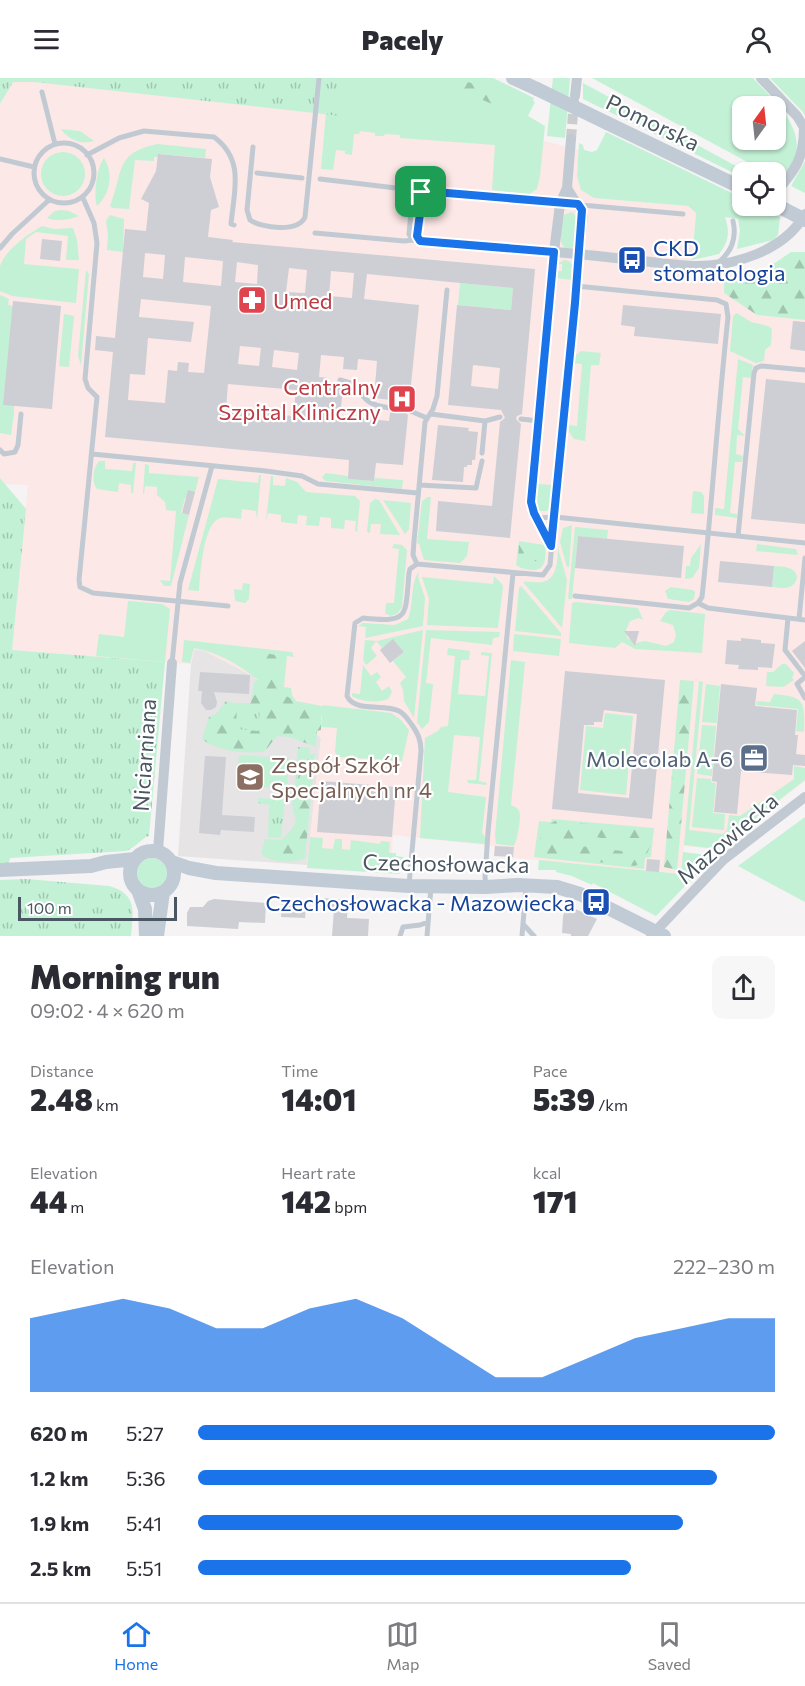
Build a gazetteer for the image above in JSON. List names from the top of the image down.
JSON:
{
  "streets": {
    "street": [
      "Pomorska",
      "Niciarniana",
      "Mazowiecka",
      "Czechosłowacka"
    ]
  },
  "crossings": [
    ["Niciarniana", "Czechosłowacka"],
    ["Mazowiecka", "Czechosłowacka"]
  ],
  "places": {
    "bus stop": ["CKD stomatologia", "Czechosłowacka - Mazowiecka"],
    "pharmacy": ["Umed"],
    "hospital": ["Centralny Szpital Kliniczny"],
    "office": ["Molecolab A-6"],
    "school or university": ["Zespół Szkół Specjalnych nr 4"]
  },
  "scale_bar": "100 m",
  "north": "top",
  "page": {
    "header": "Pacely",
    "scale": "100 m",
    "heading": ["Morning run", "09:02 · 4 × 620 m"],
    "stats": [
      ["Distance", "2.48 km"],
      ["Time", "14:01"],
      ["Pace", "5:39 /km"],
      ["Elevation", "44 m"],
      ["Heart rate", "142 bpm"],
      ["kcal", "171"]
    ],
    "chart": ["Elevation", "222–230 m"],
    "list": [
      {
        "name": "620 m",
        "note": "5:27"
      },
      {
        "name": "1.2 km",
        "note": "5:36"
      },
      {
        "name": "1.9 km",
        "note": "5:41"
      },
      {
        "name": "2.5 km",
        "note": "5:51"
      }
    ],
    "tabs": ["Home", "Map", "Saved"]
  }
}
